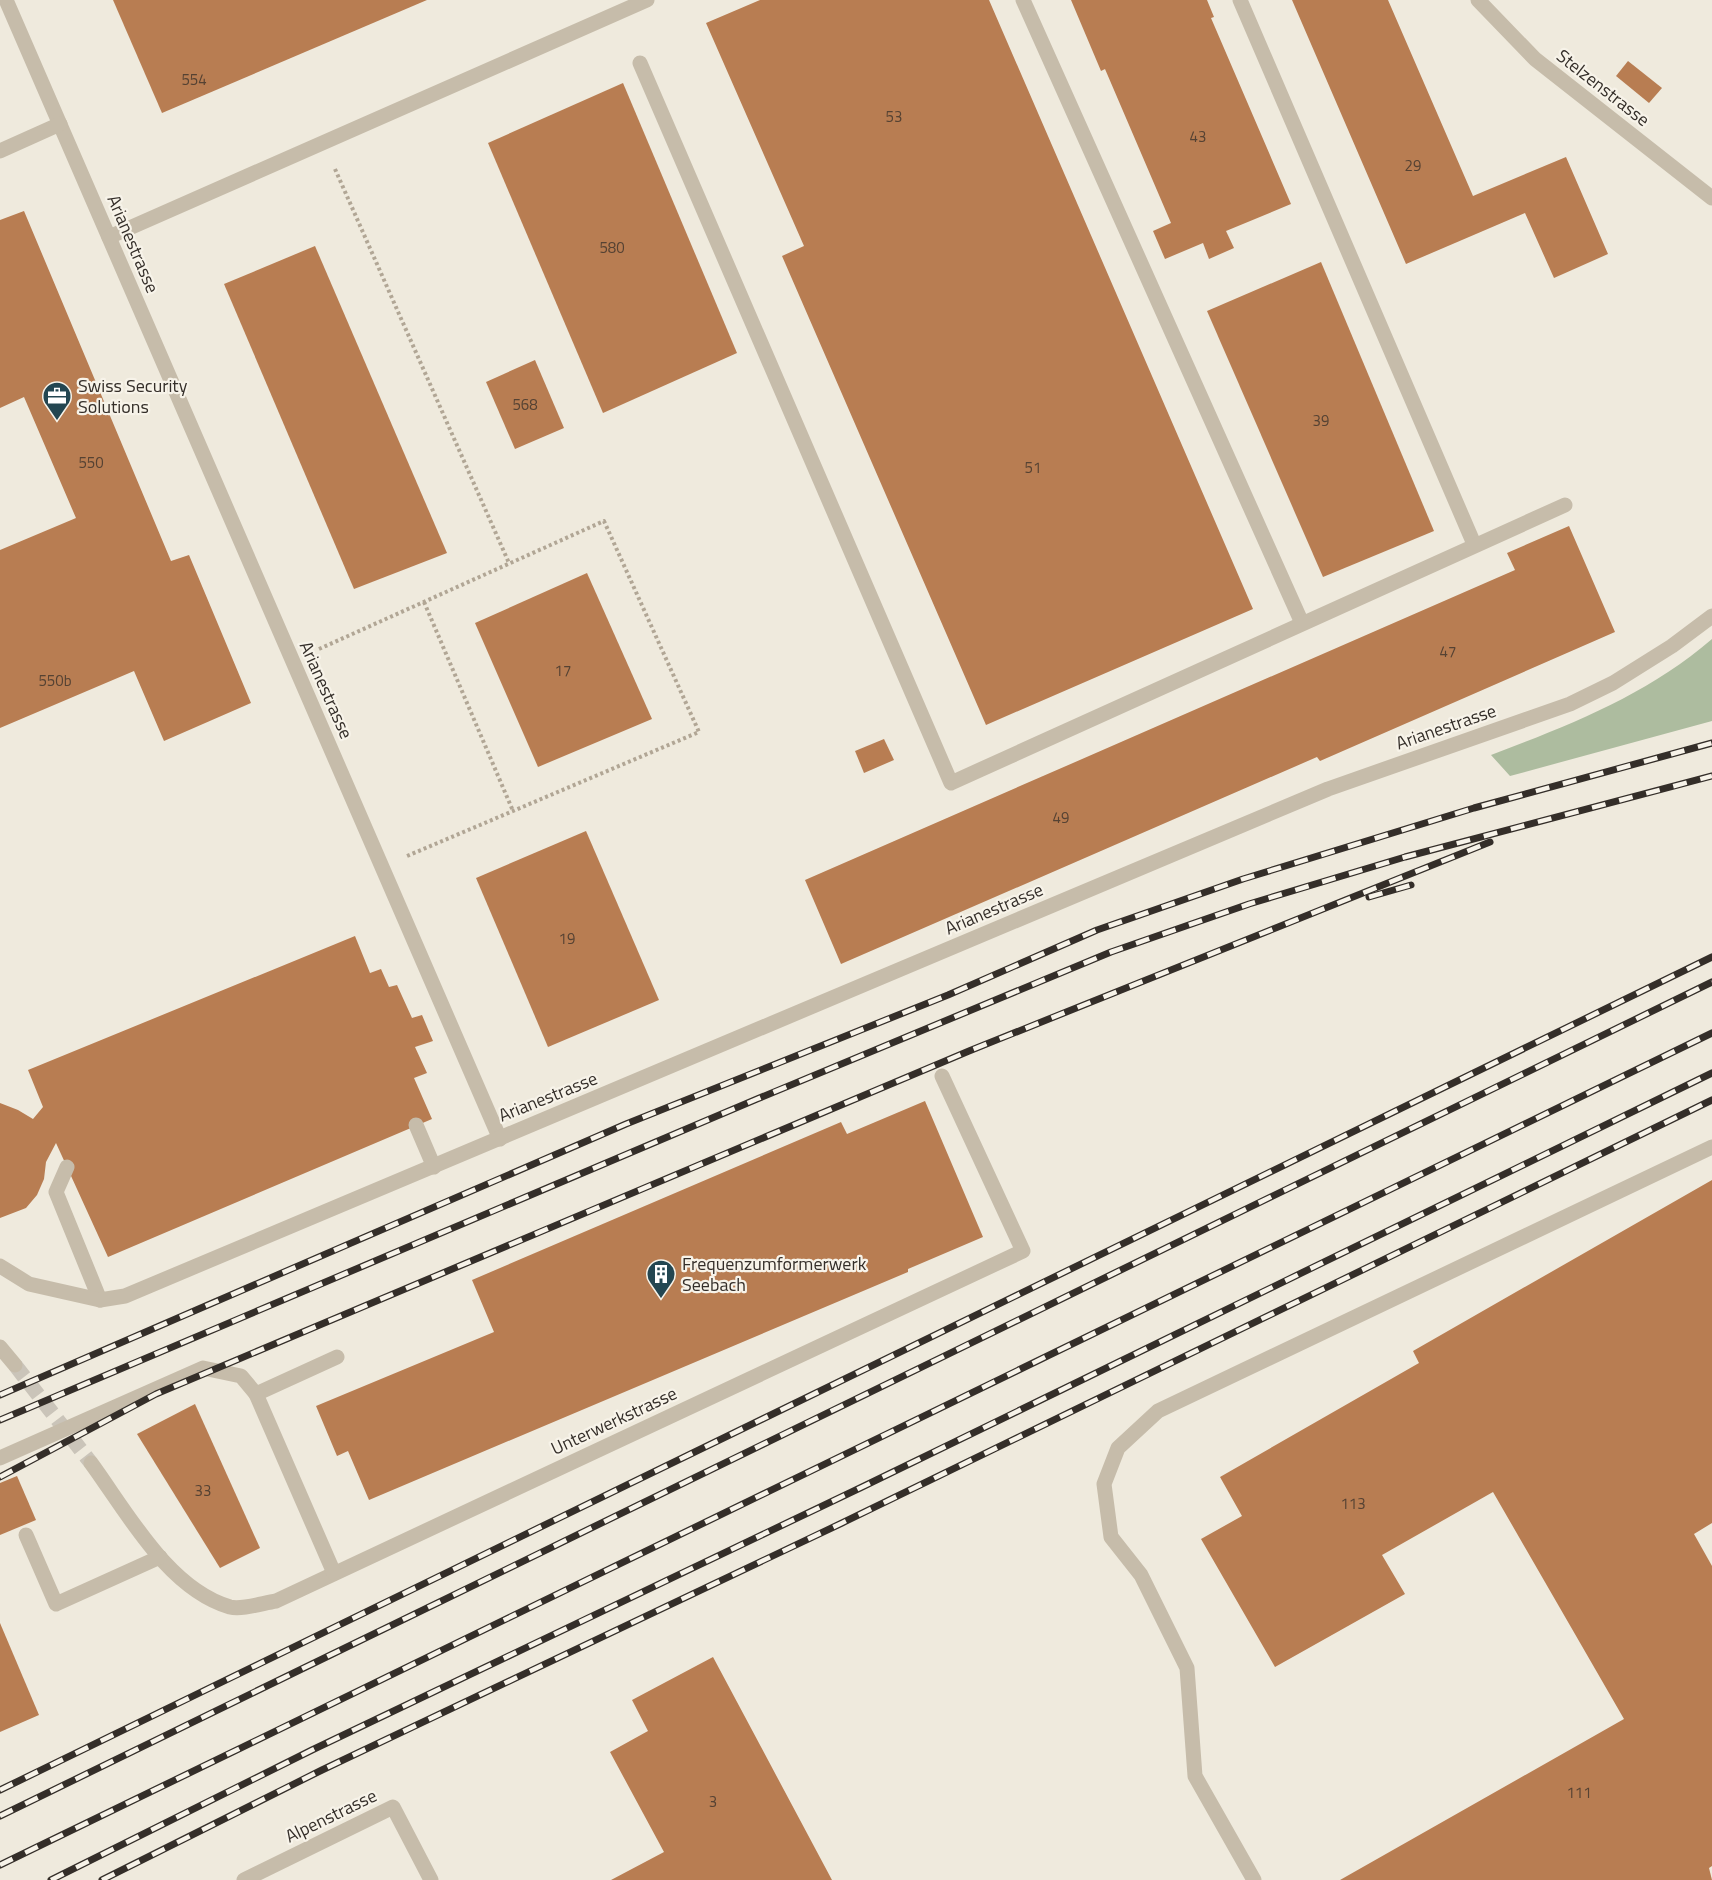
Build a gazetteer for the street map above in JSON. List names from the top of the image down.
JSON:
{
  "streets": {
    "street": [
      "Stelzenstrasse",
      "Arianestrasse",
      "Unterwerkstrasse",
      "Alpenstrasse"
    ]
  },
  "places": {
    "office": ["Swiss Security Solutions"],
    "building": ["Frequenzumformerwerk Seebach"]
  },
  "house_numbers": [
    "554",
    "53",
    "43",
    "29",
    "580",
    "568",
    "39",
    "550",
    "51",
    "47",
    "17",
    "550b",
    "49",
    "19",
    "33",
    "113",
    "111",
    "3"
  ]
}
